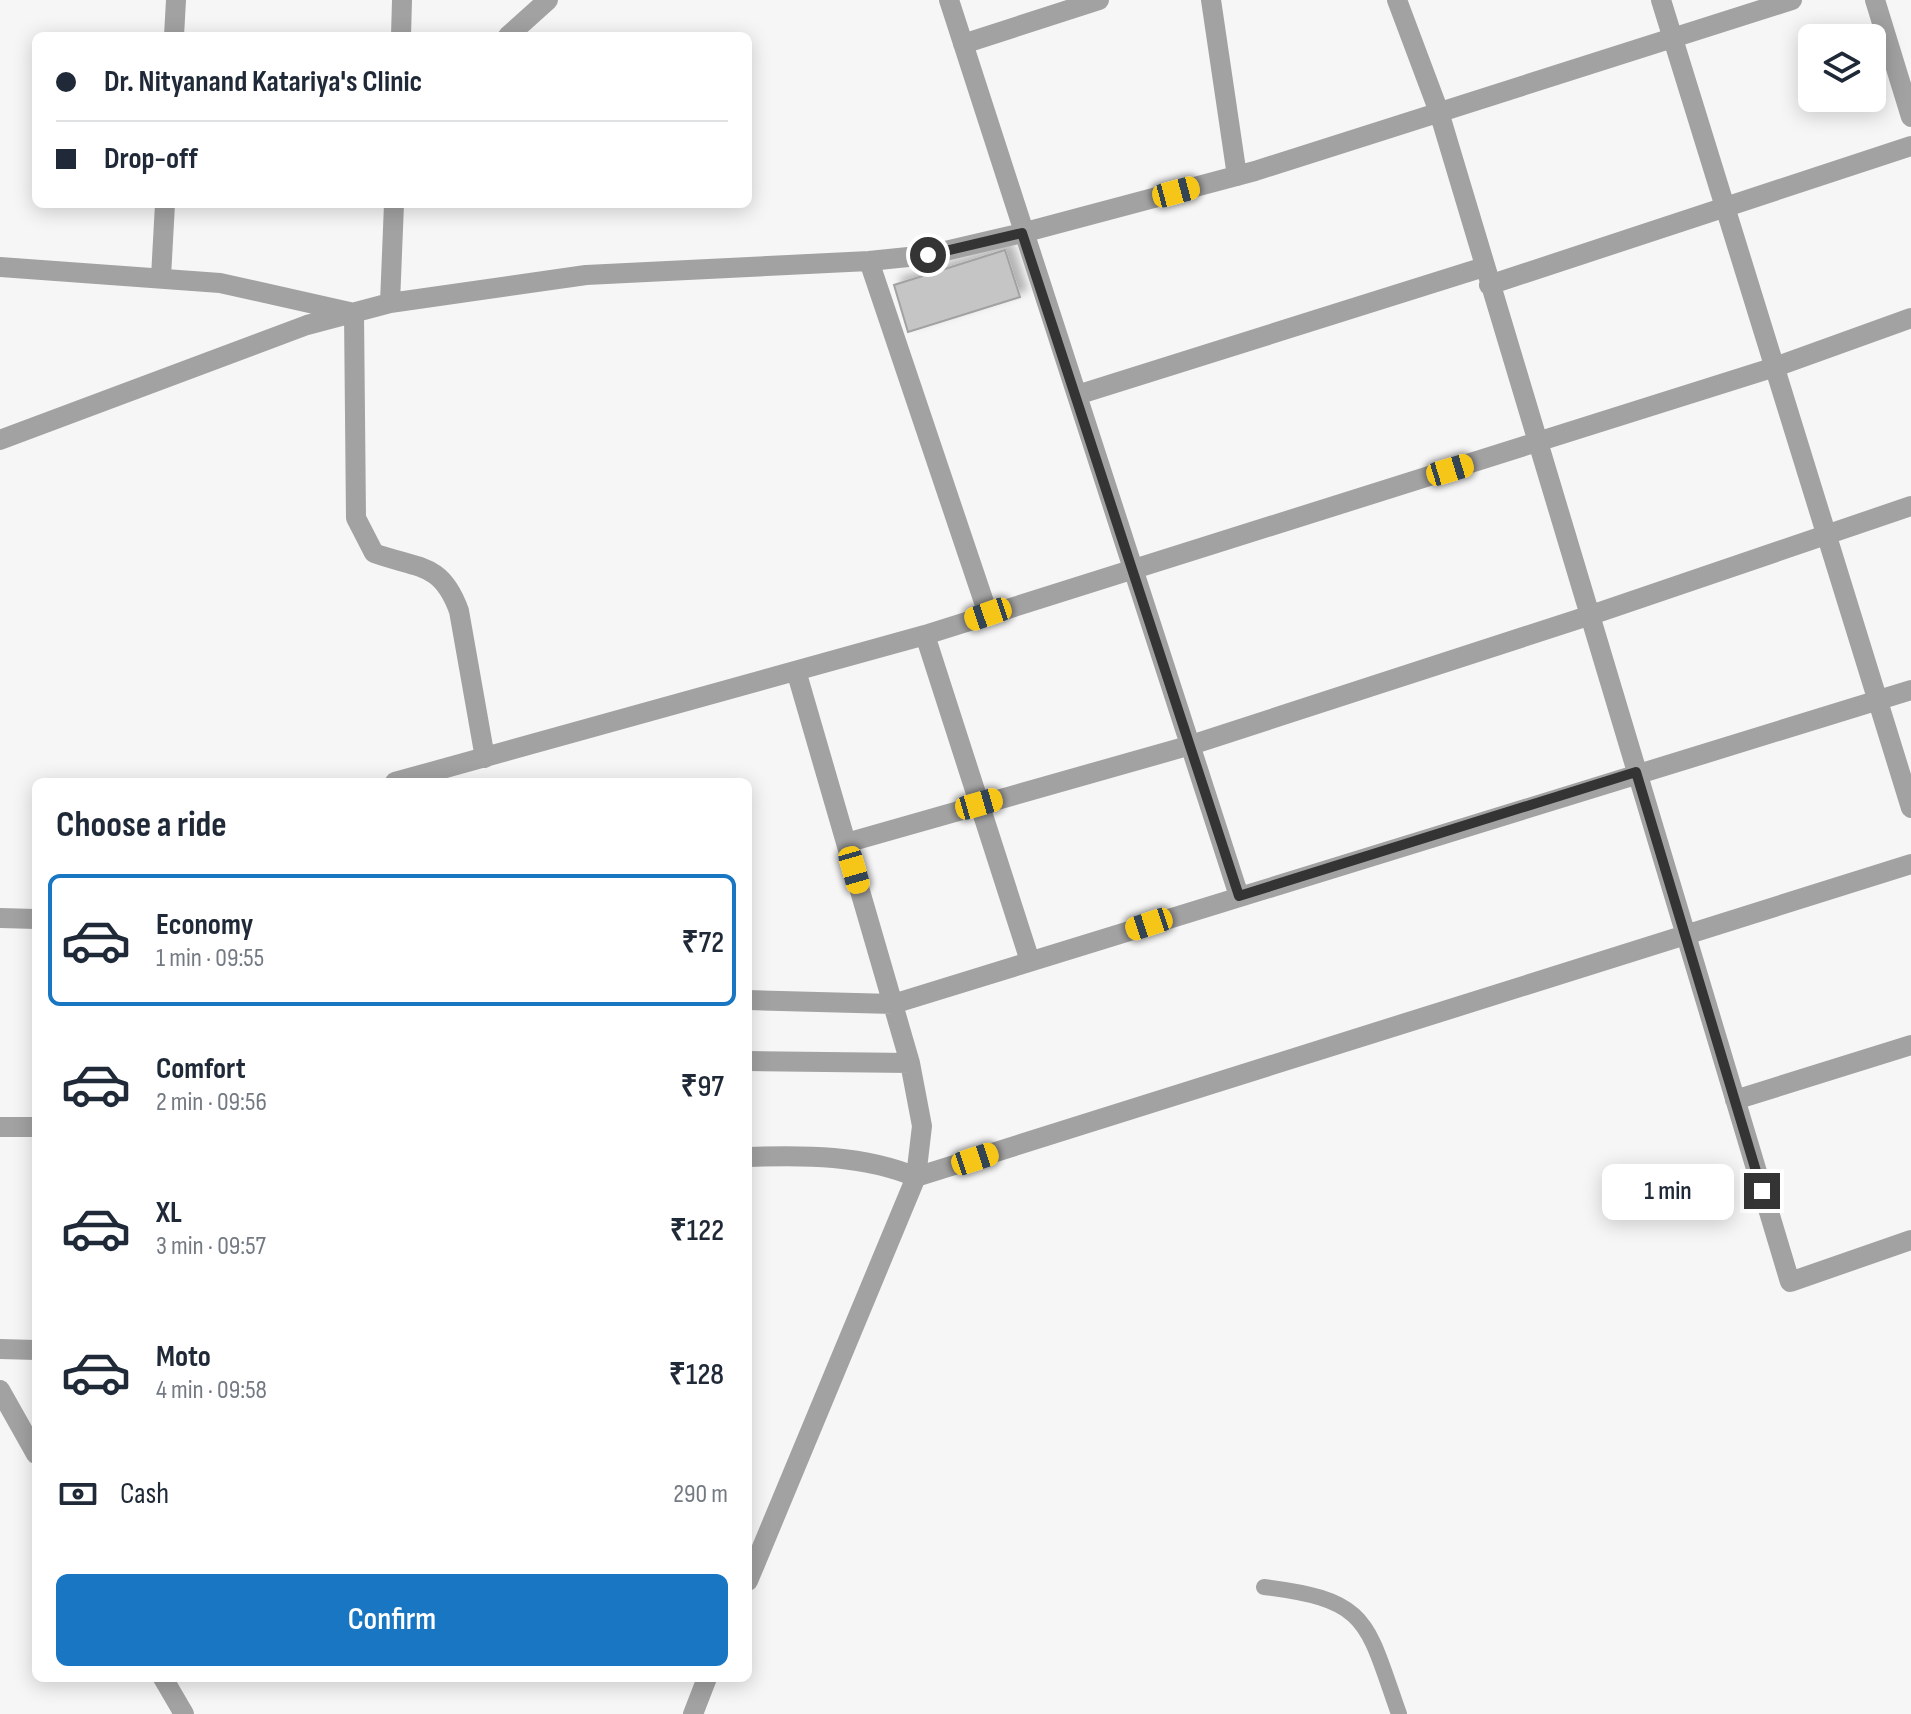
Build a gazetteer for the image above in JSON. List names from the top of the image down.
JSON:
{
  "page": {
    "banner": ["Dr. Nityanand Katariya's Clinic", "Drop-off"],
    "heading": "Choose a ride",
    "list": [
      {
        "name": "Economy",
        "note": "1 min · 09:55",
        "value": "₹72"
      },
      {
        "name": "Comfort",
        "note": "2 min · 09:56",
        "value": "₹97"
      },
      {
        "name": "XL",
        "note": "3 min · 09:57",
        "value": "₹122"
      },
      {
        "name": "Moto",
        "note": "4 min · 09:58",
        "value": "₹128"
      }
    ],
    "bubble": "1 min",
    "pay": ["Cash", "290 m"],
    "buttons": "Confirm"
  }
}
